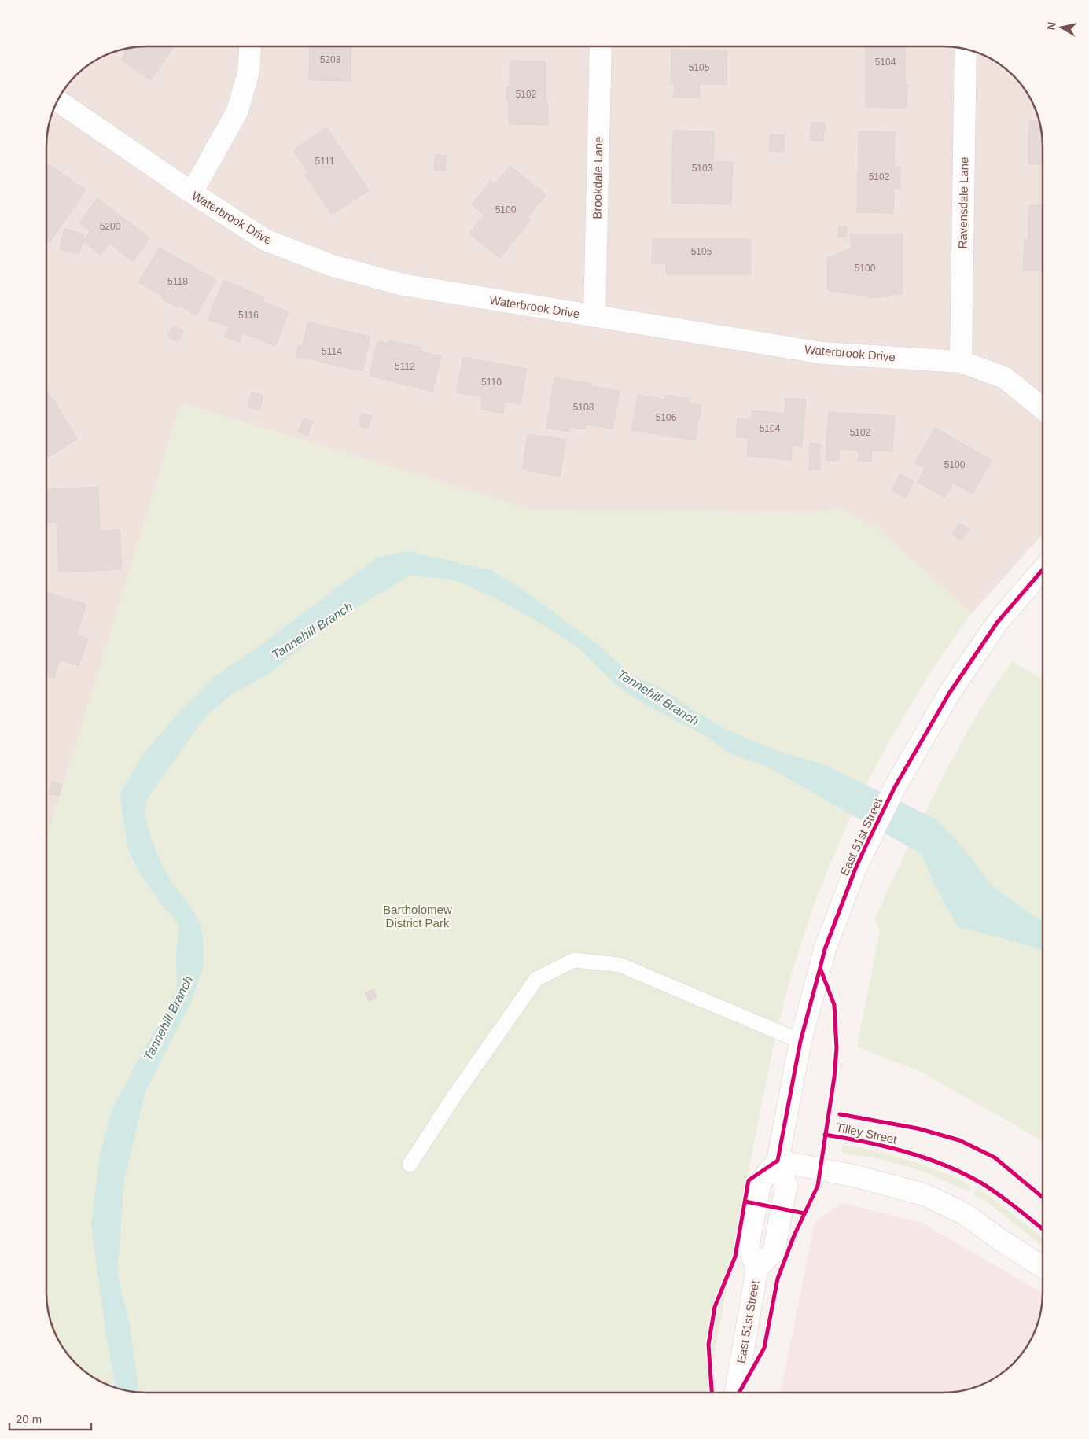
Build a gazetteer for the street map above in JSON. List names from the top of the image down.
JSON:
{
  "streets": {
    "street": [
      "Brookdale Lane",
      "Ravensdale Lane",
      "Waterbrook Drive",
      "East 51st Street"
    ],
    "cycle path": ["Tilley Street"]
  },
  "crossings": [
    ["Brookdale Lane", "Waterbrook Drive"],
    ["Ravensdale Lane", "Waterbrook Drive"]
  ],
  "water": ["Tannehill Branch"],
  "parks": ["Bartholomew District Park"],
  "house_numbers": [
    "5203",
    "5104",
    "5105",
    "5102",
    "5111",
    "5103",
    "5102",
    "5100",
    "5200",
    "5105",
    "5100",
    "5118",
    "5116",
    "5114",
    "5112",
    "5110",
    "5108",
    "5106",
    "5104",
    "5102",
    "5100"
  ],
  "scale_bar": "20 m",
  "north": "left"
}
